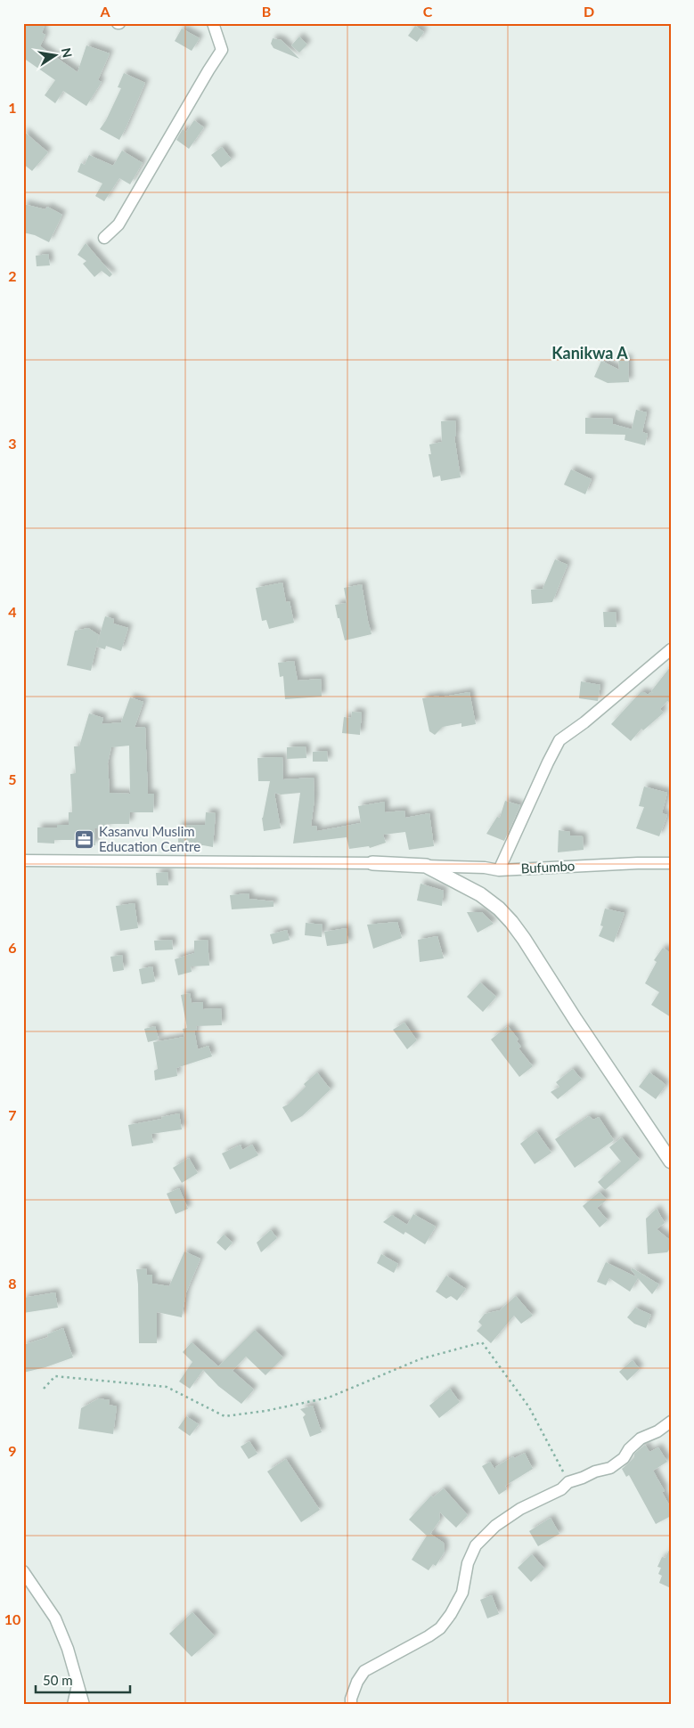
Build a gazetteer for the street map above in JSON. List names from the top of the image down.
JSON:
{
  "streets": {
    "street": ["Bufumbo"]
  },
  "districts": ["Kanikwa A"],
  "places": {
    "office": ["Kasanvu Muslim Education Centre"]
  },
  "scale_bar": "50 m",
  "north": "right",
  "grid": {
    "columns": [
      "A",
      "B",
      "C",
      "D"
    ],
    "rows": [
      "1",
      "2",
      "3",
      "4",
      "5",
      "6",
      "7",
      "8",
      "9",
      "10"
    ]
  }
}
